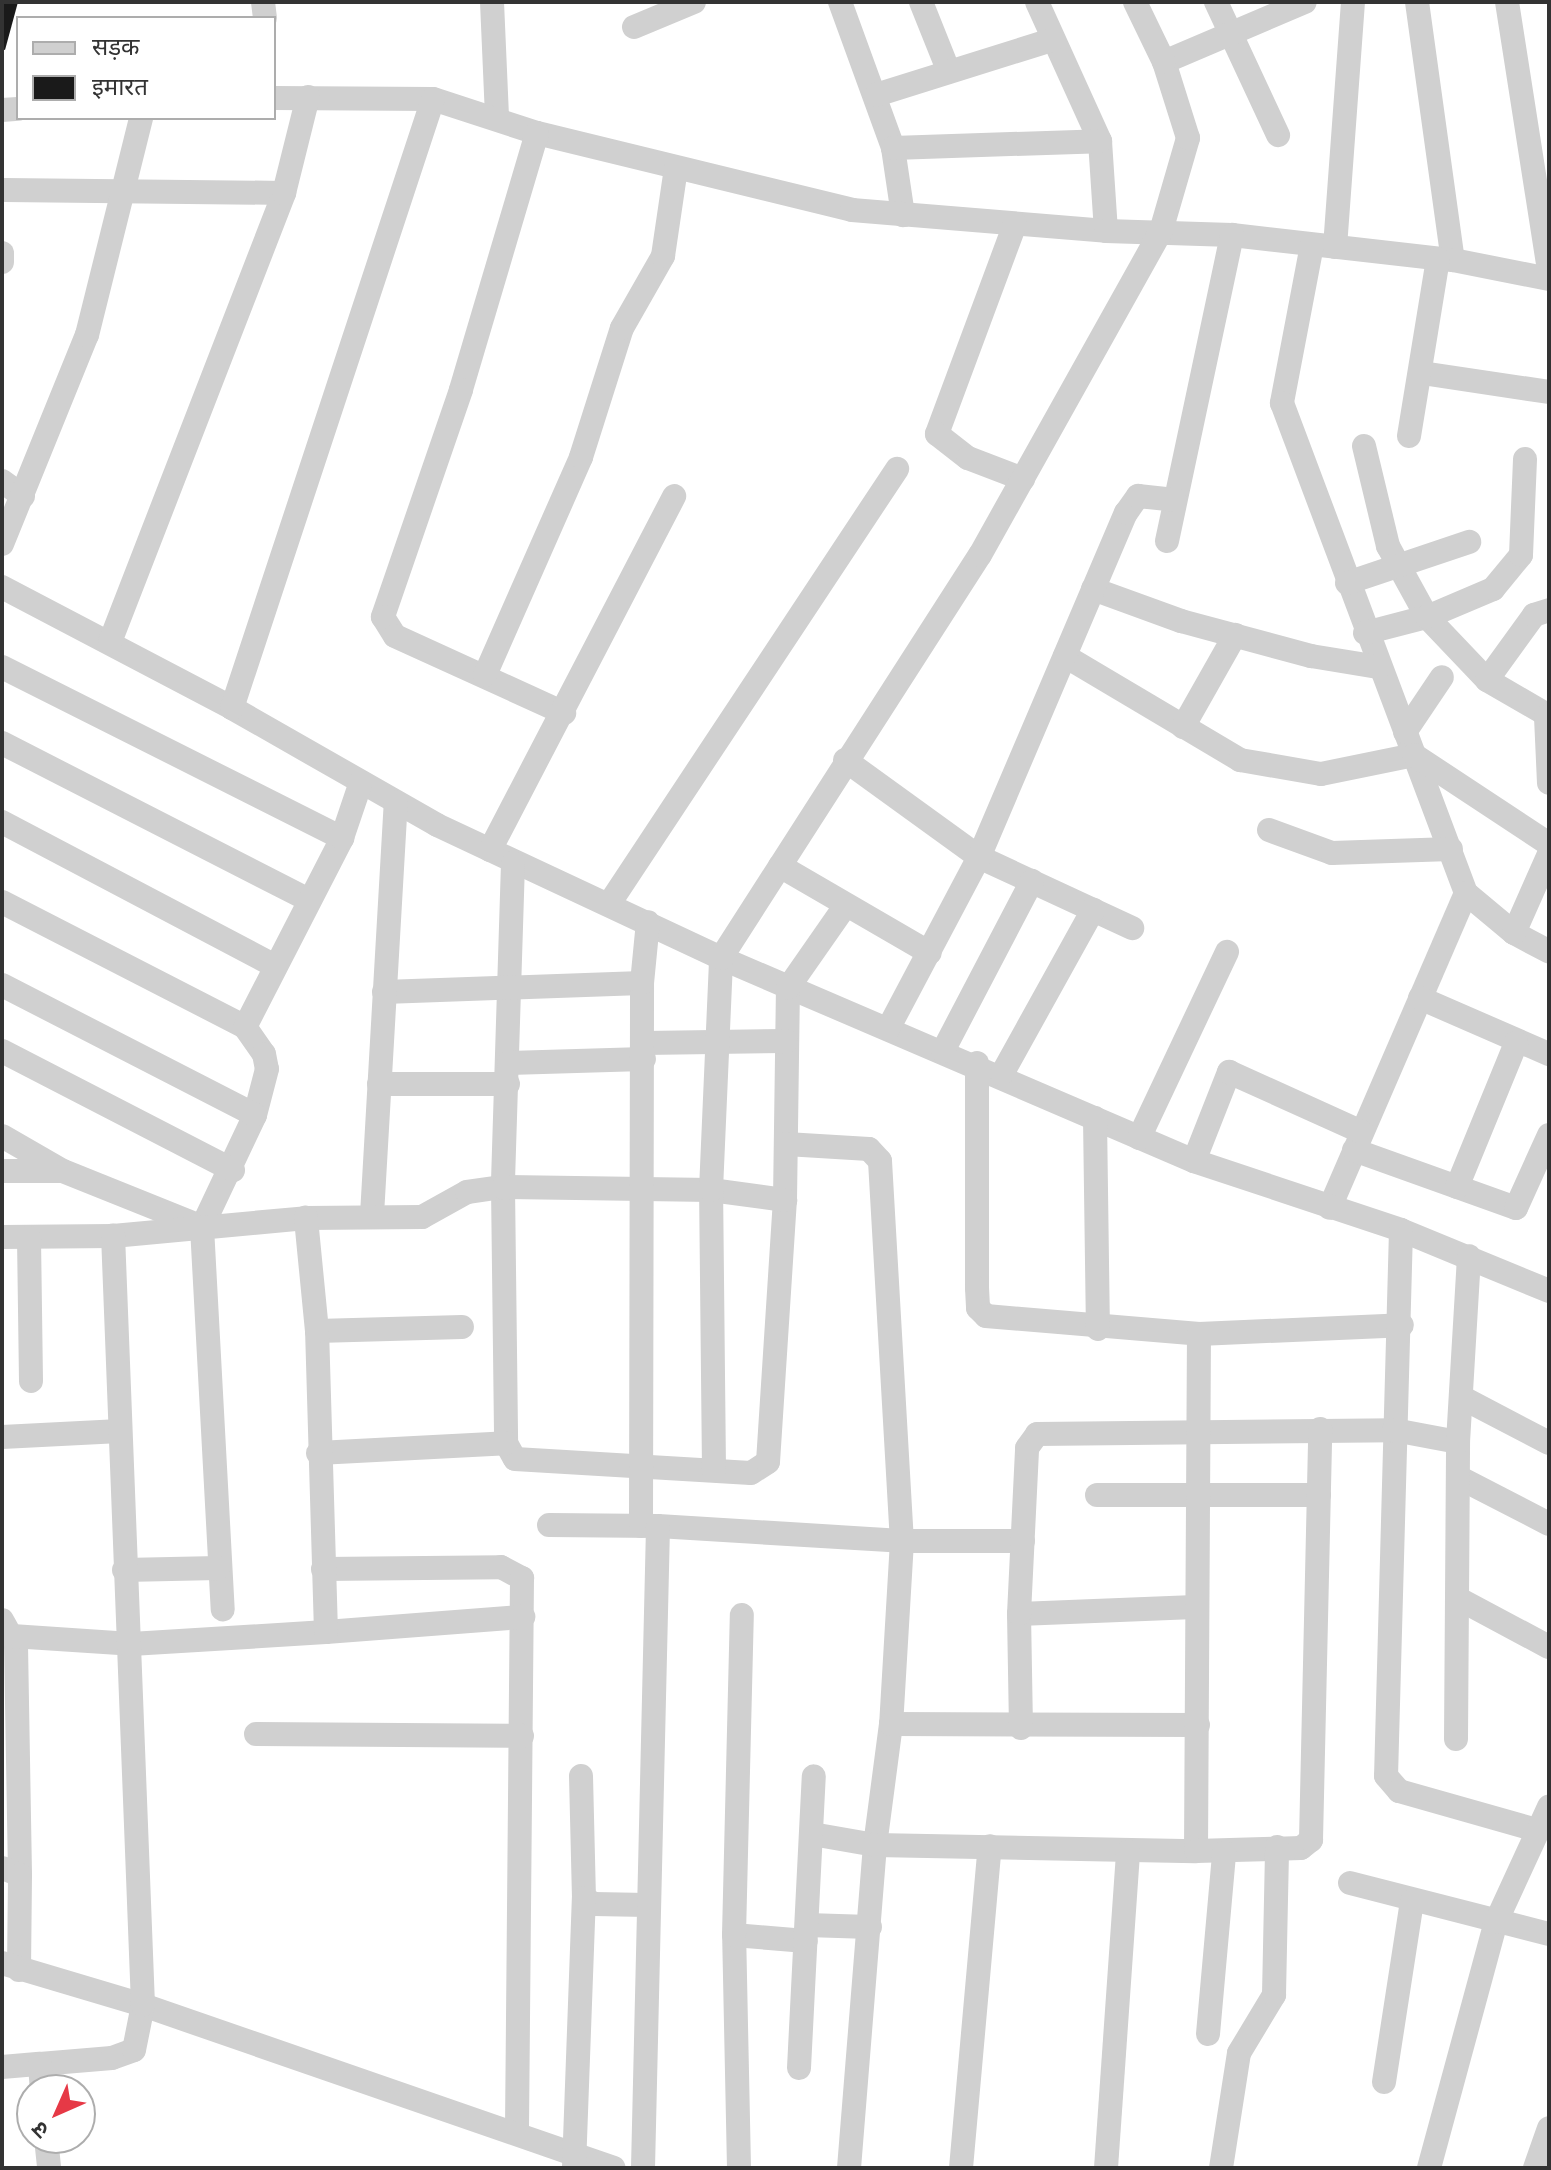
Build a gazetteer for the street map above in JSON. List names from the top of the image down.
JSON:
{
  "legend": ["सड़क", "इमारत"],
  "north": "bottom left"
}
